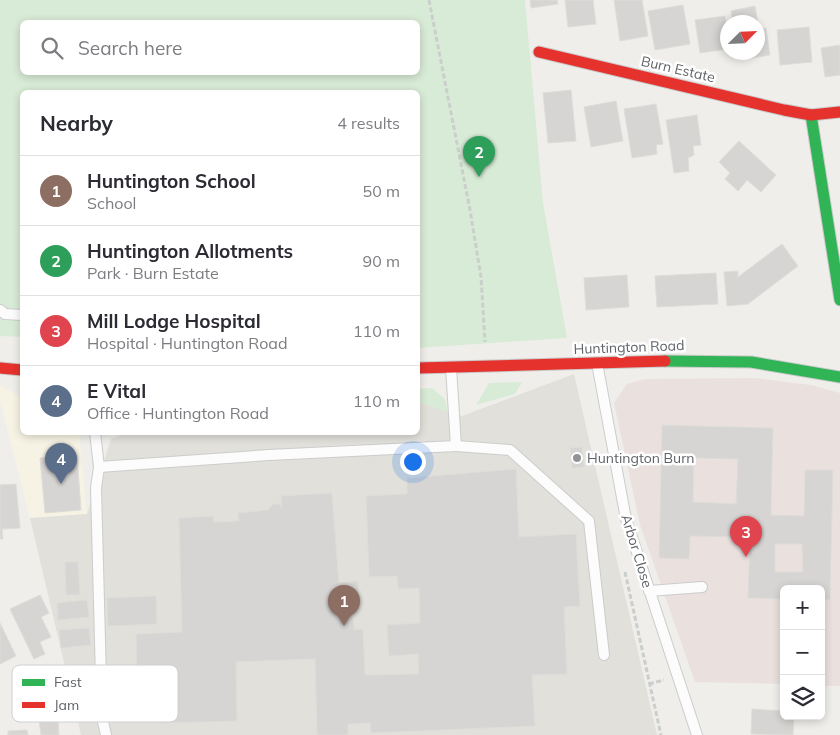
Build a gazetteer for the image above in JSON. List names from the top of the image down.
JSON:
{
  "streets": {
    "street": ["Burn Estate", "Huntington Road"],
    "lane": ["Arbor Close"]
  },
  "crossings": [
    ["Huntington Road", "Arbor Close"]
  ],
  "places": ["Huntington Burn"],
  "legend": ["Fast", "Jam"],
  "north": "top right",
  "page": {
    "search": "Search here",
    "heading": ["Nearby", "4 results"],
    "pins": [
      "2",
      "4",
      "3",
      "1"
    ],
    "list": [
      {
        "mark": "1",
        "name": "Huntington School",
        "note": "School",
        "value": "50 m"
      },
      {
        "mark": "2",
        "name": "Huntington Allotments",
        "note": "Park · Burn Estate",
        "value": "90 m"
      },
      {
        "mark": "3",
        "name": "Mill Lodge Hospital",
        "note": "Hospital · Huntington Road",
        "value": "110 m"
      },
      {
        "mark": "4",
        "name": "E Vital",
        "note": "Office · Huntington Road",
        "value": "110 m"
      }
    ],
    "map_buttons": ["+", "−"]
  }
}
